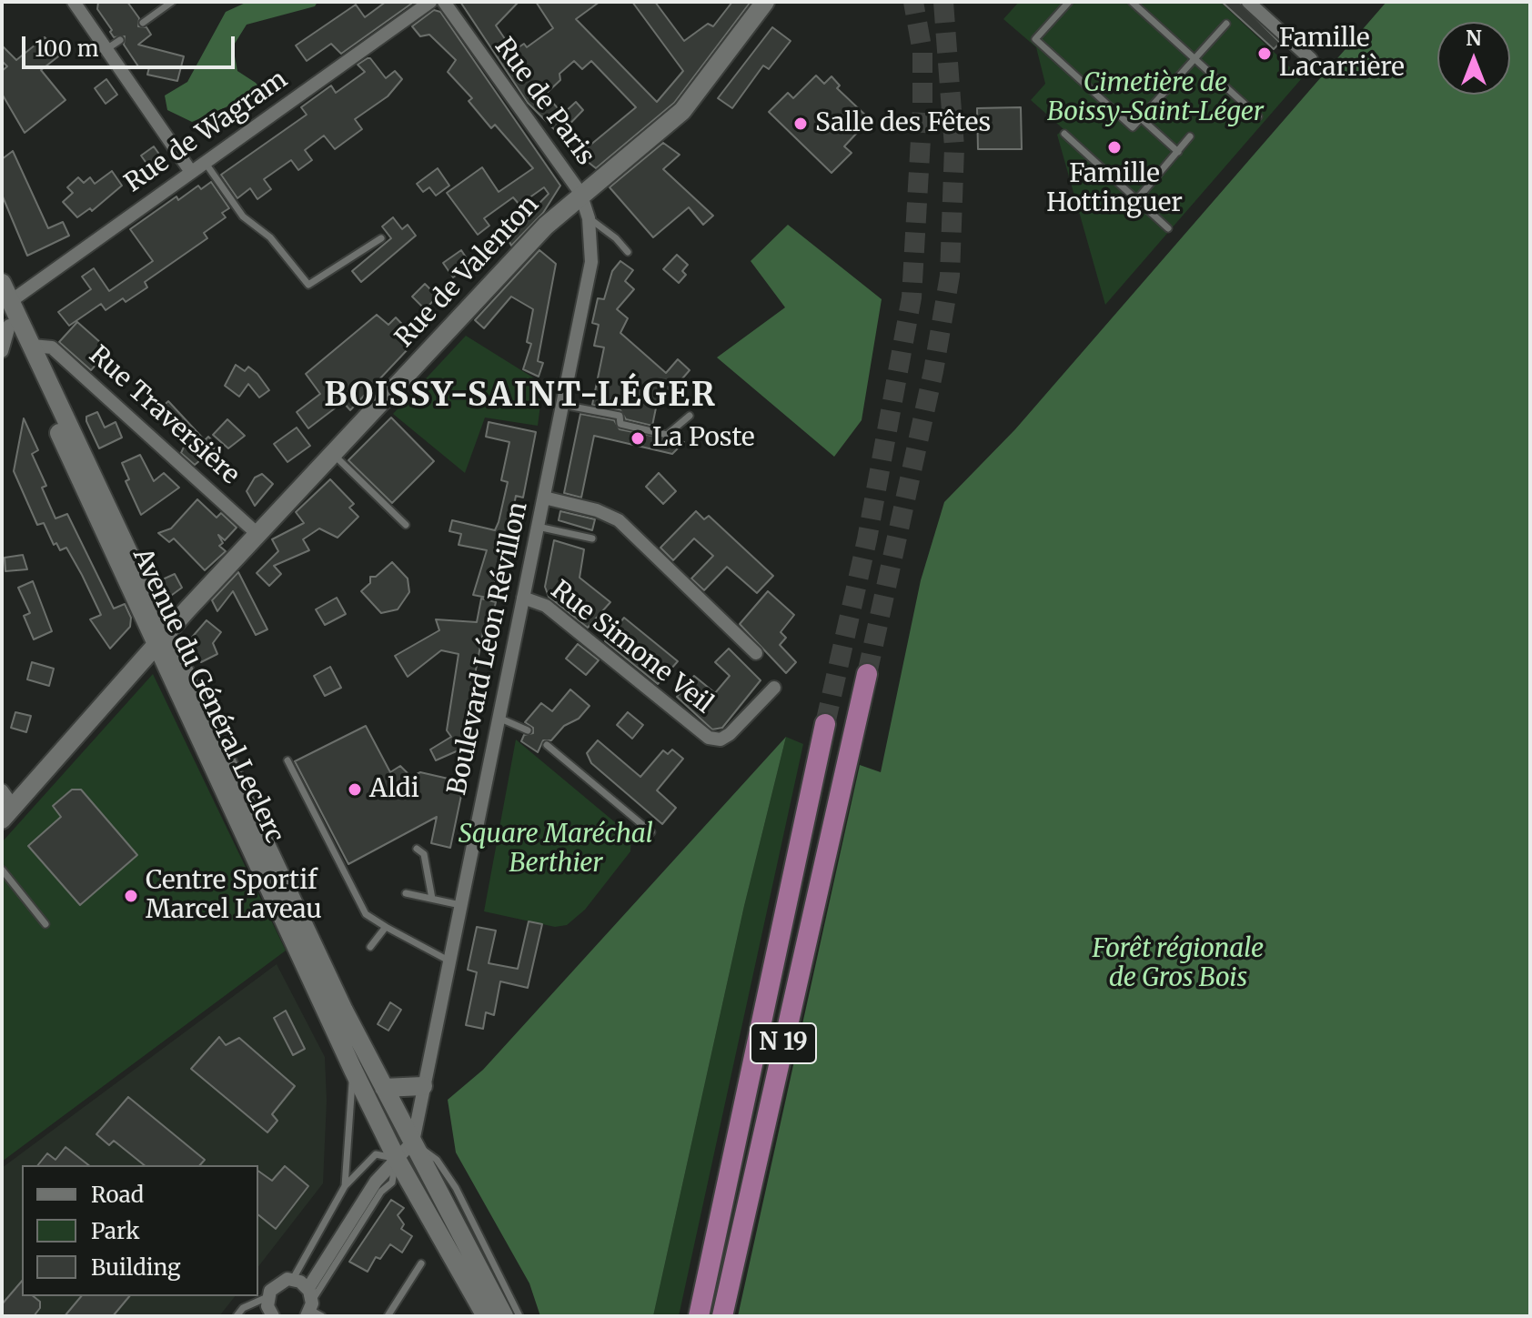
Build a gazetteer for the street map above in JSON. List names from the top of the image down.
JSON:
{
  "streets": {
    "highway": ["N 19"],
    "main road": ["Rue de Valenton", "Avenue du Général Leclerc"],
    "street": [
      "Rue de Paris",
      "Rue de Wagram",
      "Rue Traversière",
      "Rue Simone Veil",
      "Boulevard Léon Révillon"
    ]
  },
  "crossings": [
    ["Rue de Paris", "Rue de Valenton"],
    ["Rue de Paris", "Boulevard Léon Révillon"],
    ["Rue de Wagram", "Avenue du Général Leclerc"],
    ["Rue de Valenton", "Rue Traversière"],
    ["Rue de Valenton", "Avenue du Général Leclerc"],
    ["Rue Traversière", "Avenue du Général Leclerc"],
    ["Rue Simone Veil", "Boulevard Léon Révillon"],
    ["Boulevard Léon Révillon", "Avenue du Général Leclerc"]
  ],
  "districts": ["BOISSY-SAINT-LÉGER"],
  "parks": ["Cimetière de Boissy-Saint-Léger", "Square Maréchal Berthier", "Forêt régionale de Gros Bois"],
  "places": [
    "Famille Lacarrière",
    "Salle des Fêtes",
    "Famille Hottinguer",
    "La Poste",
    "Aldi",
    "Centre Sportif Marcel Laveau"
  ],
  "legend": ["Road", "Park", "Building"],
  "scale_bar": "100 m",
  "north": "top"
}
